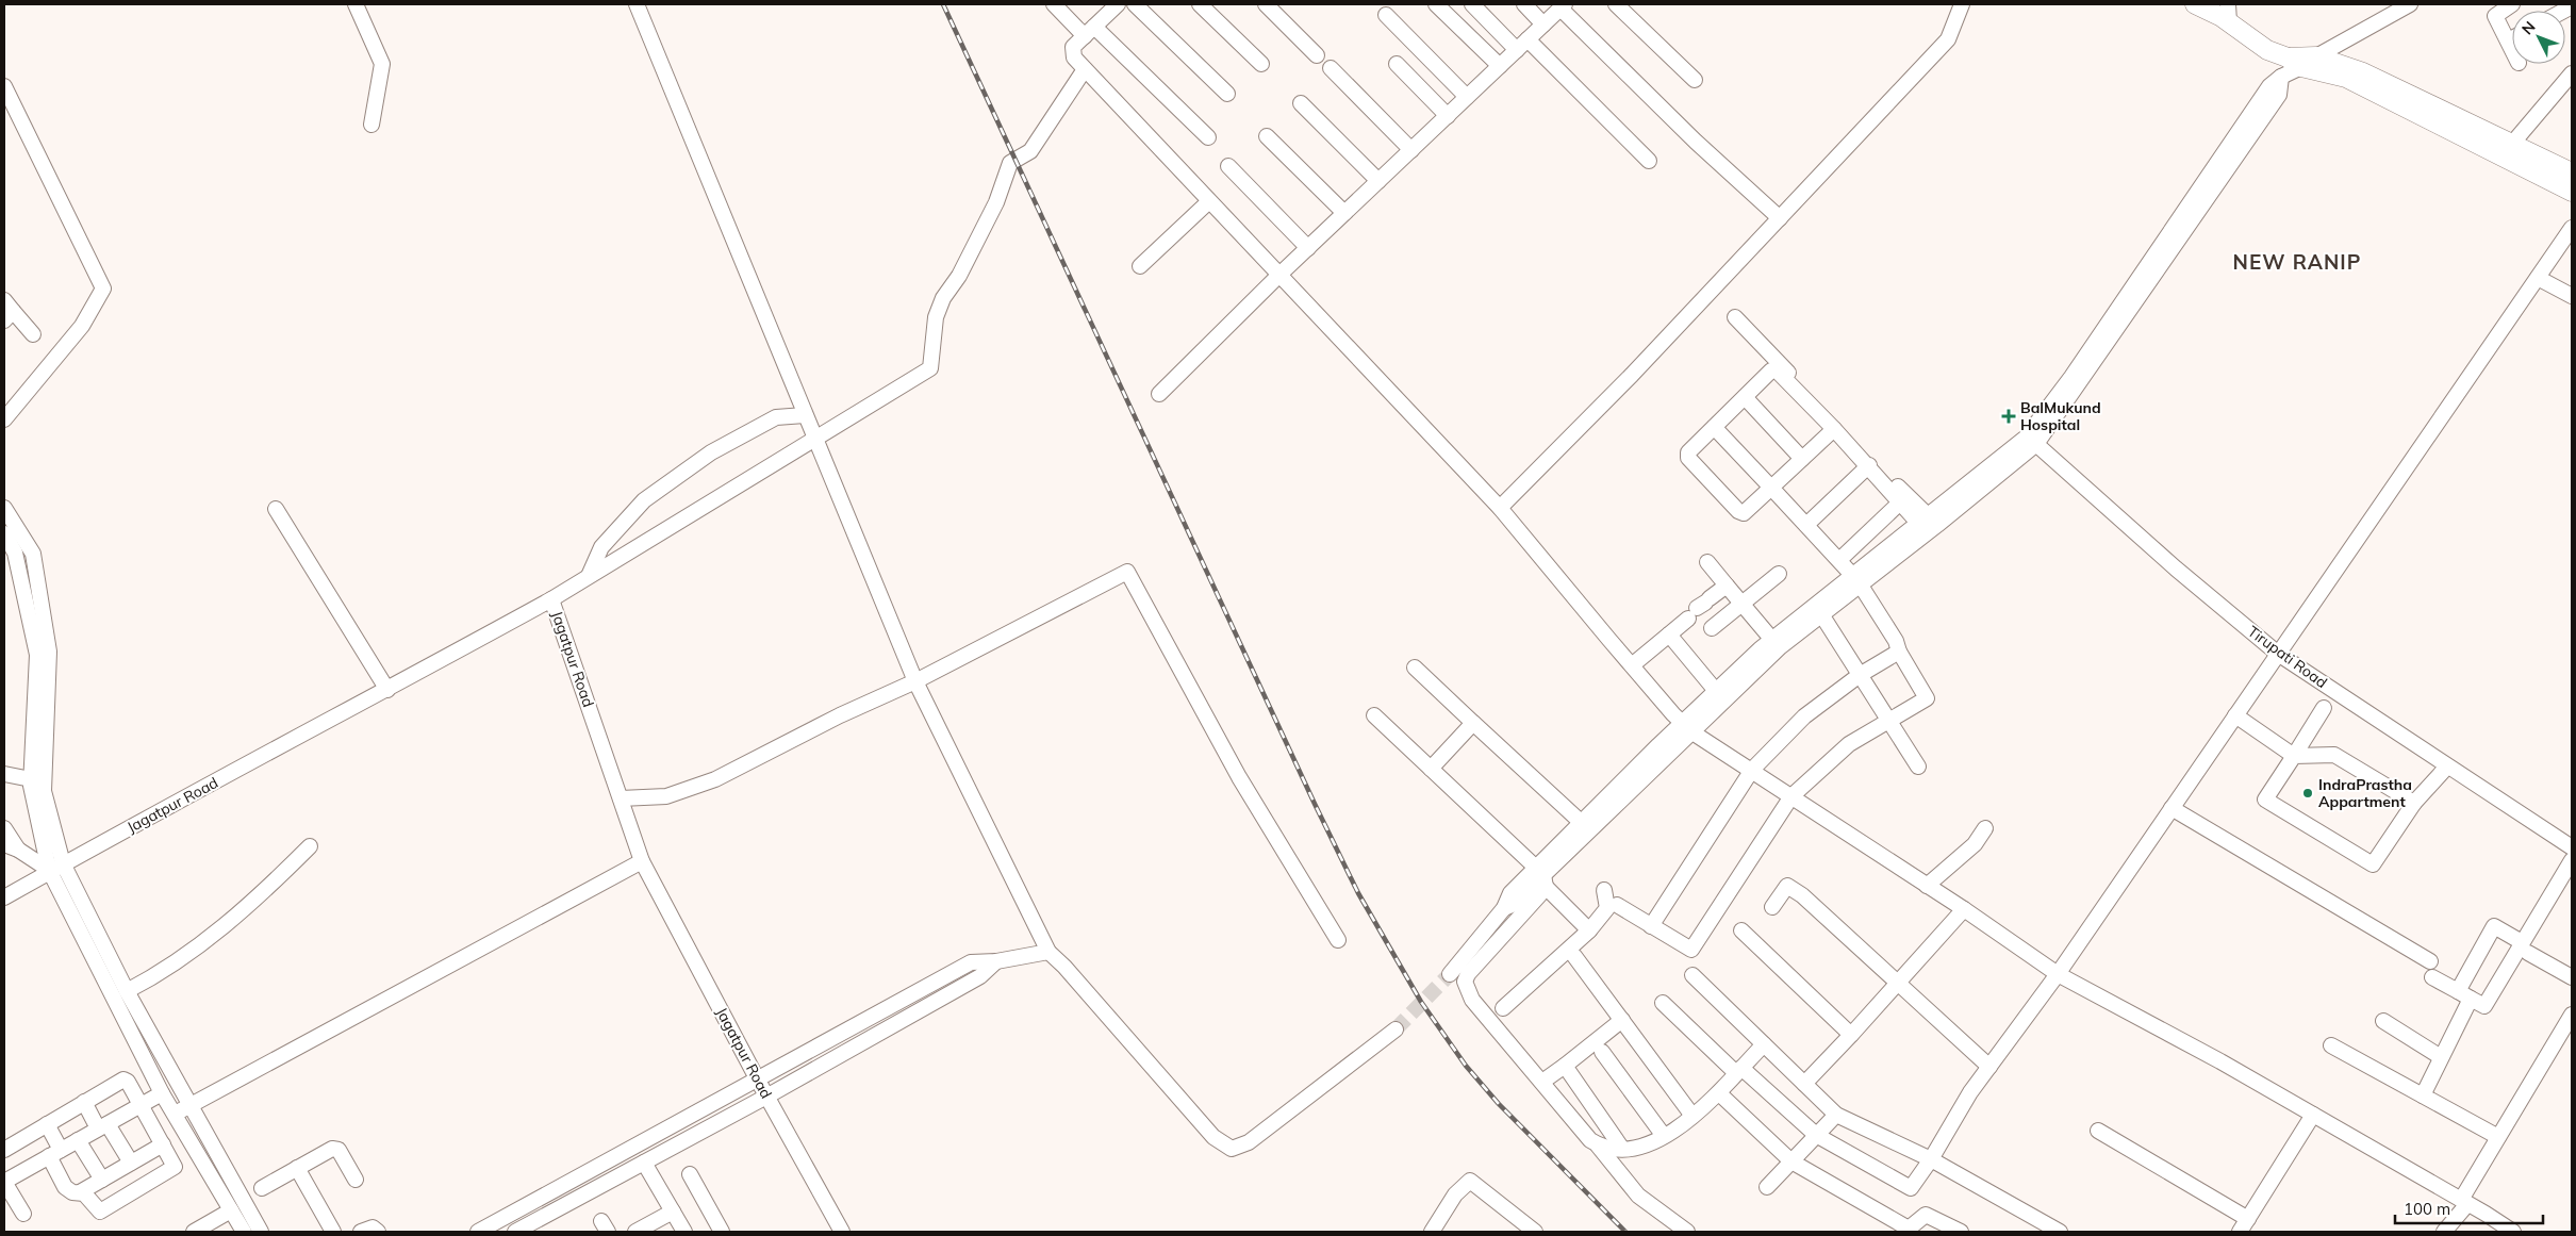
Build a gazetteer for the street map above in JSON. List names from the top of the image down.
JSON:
{
  "streets": {
    "street": ["Tirupati Road", "Jagatpur Road"]
  },
  "districts": ["NEW RANIP"],
  "places": {
    "health": ["BalMukund Hospital"],
    "other": ["IndraPrastha Appartment"]
  },
  "scale_bar": "100 m",
  "north": "top left"
}
